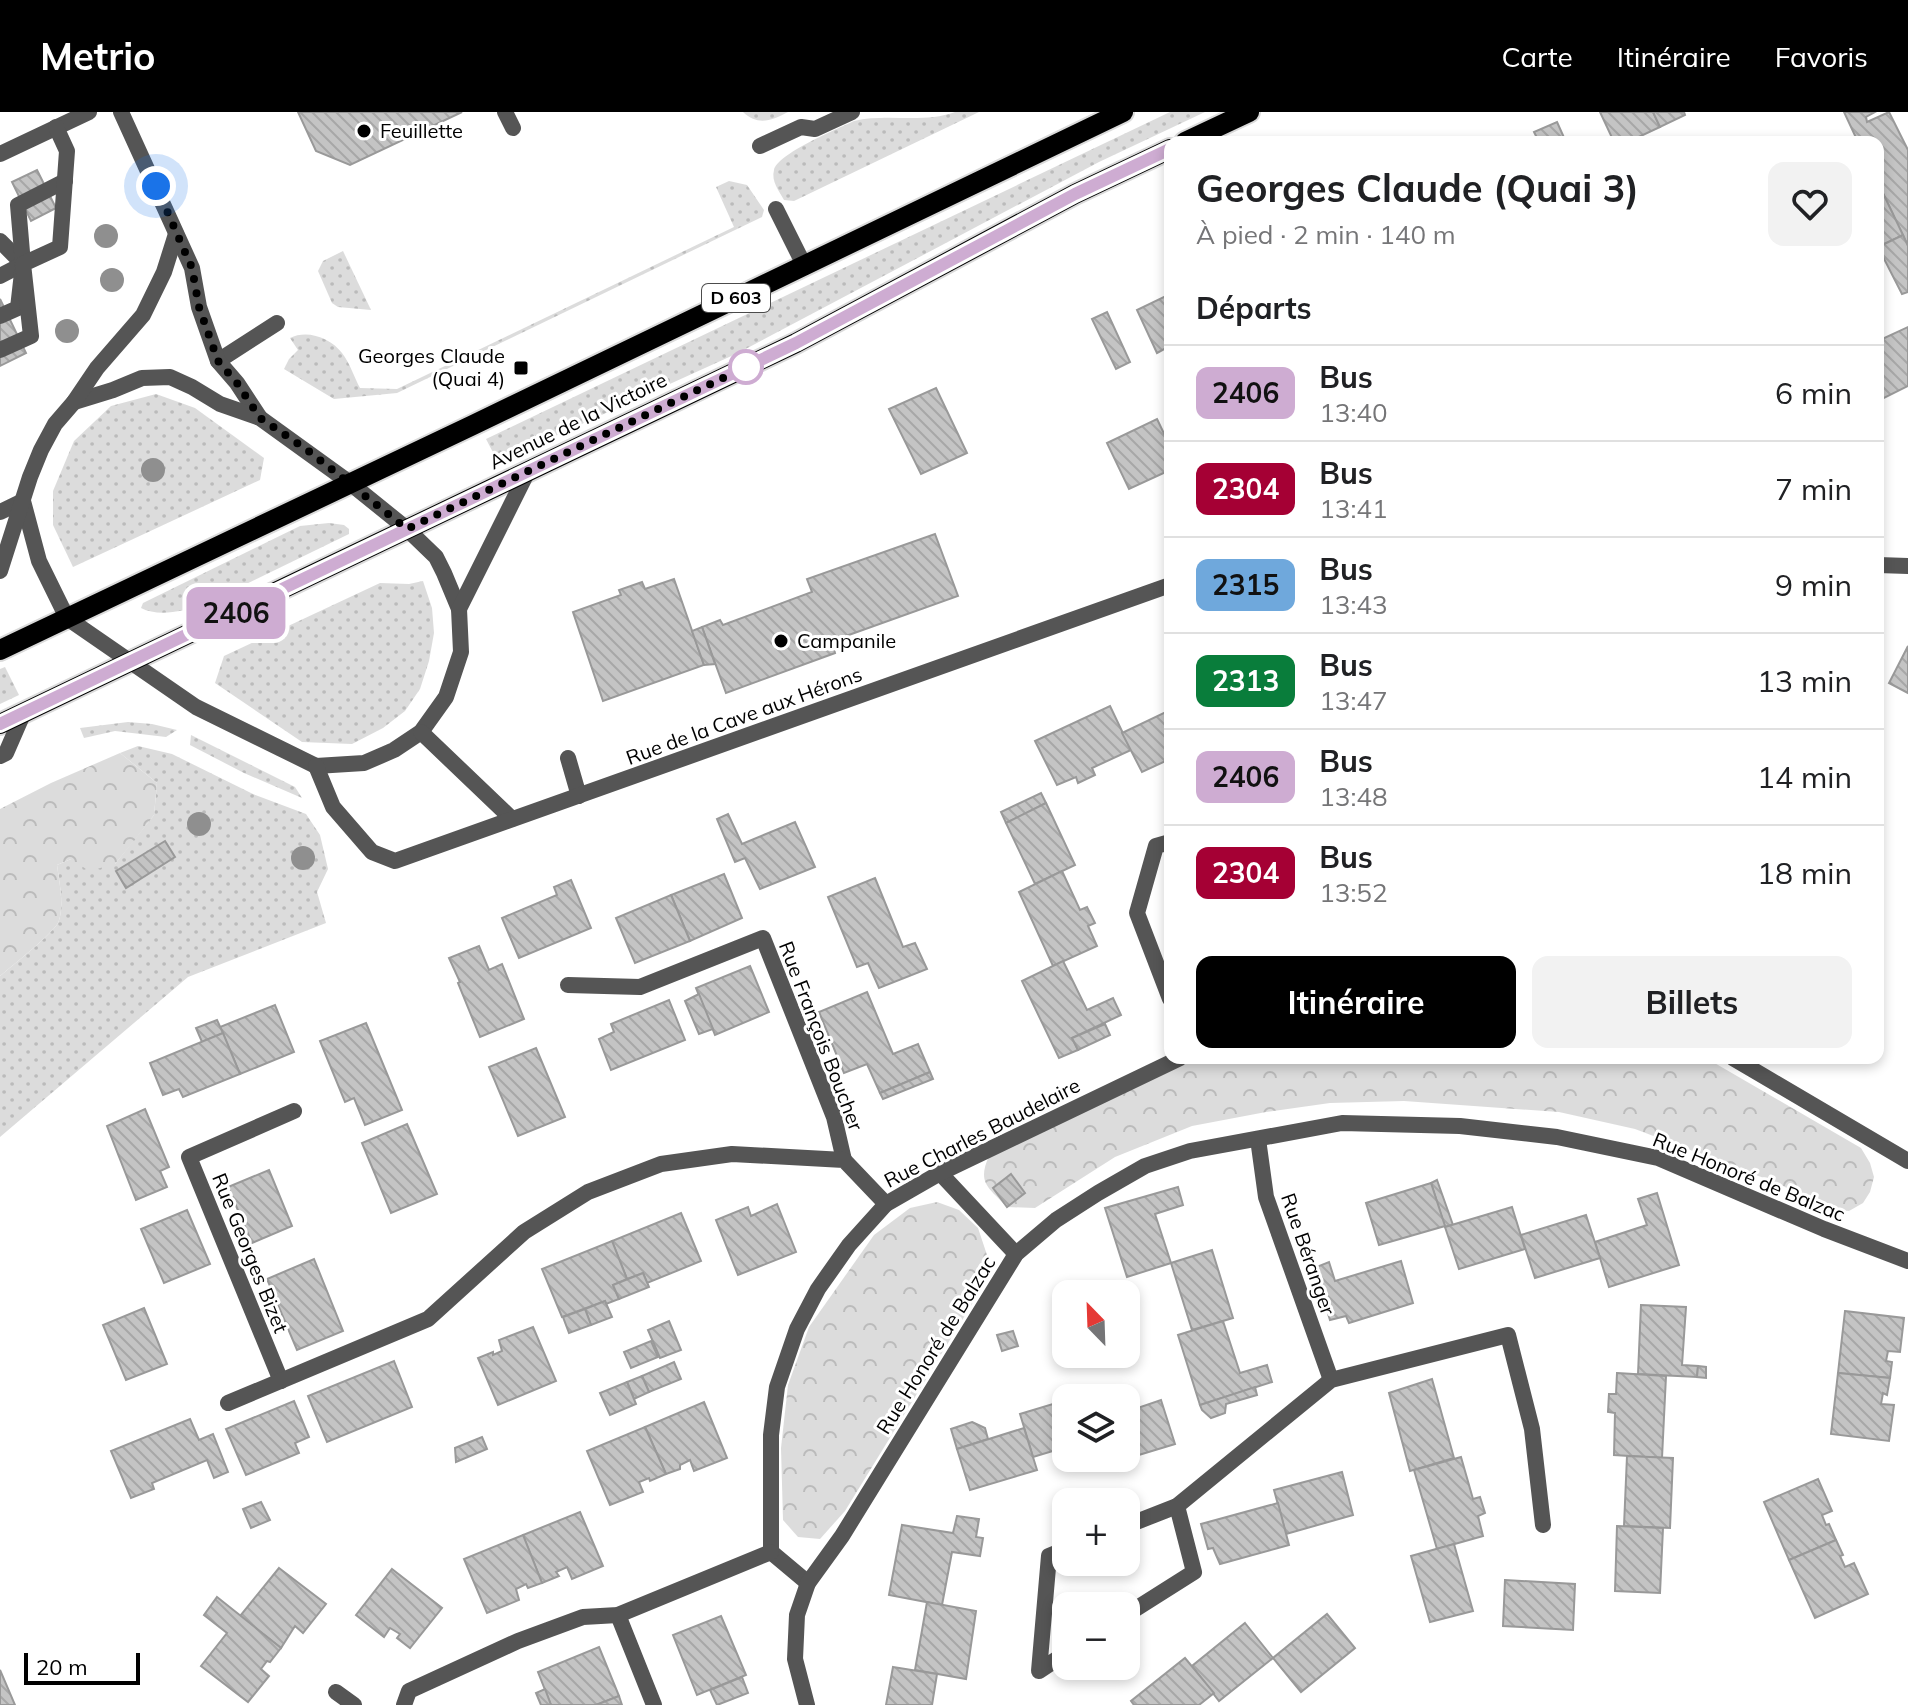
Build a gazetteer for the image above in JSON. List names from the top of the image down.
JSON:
{
  "streets": {
    "main road": ["D 603", "Avenue de la Victoire"],
    "street": [
      "Rue de la Cave aux Hérons",
      "Rue François Boucher",
      "Rue Charles Baudelaire",
      "Rue Honoré de Balzac",
      "Rue Georges Bizet",
      "Rue Béranger"
    ]
  },
  "crossings": [
    ["Rue Honoré de Balzac", "Rue Béranger"]
  ],
  "places": {
    "other": ["Feuillette", "Campanile"],
    "transit": ["Georges Claude (Quai 4)"]
  },
  "lines": ["bus line 2406"],
  "scale_bar": "20 m",
  "north": "top left",
  "page": {
    "header": "Metrio",
    "nav": ["Carte", "Itinéraire", "Favoris"],
    "on_map": "2406",
    "heading": [
      ["Georges Claude (Quai 3)", "À pied · 2 min · 140 m"],
      "Départs"
    ],
    "list": [
      {
        "mark": "2406",
        "name": "Bus",
        "note": "13:40",
        "value": "6 min"
      },
      {
        "mark": "2304",
        "name": "Bus",
        "note": "13:41",
        "value": "7 min"
      },
      {
        "mark": "2315",
        "name": "Bus",
        "note": "13:43",
        "value": "9 min"
      },
      {
        "mark": "2313",
        "name": "Bus",
        "note": "13:47",
        "value": "13 min"
      },
      {
        "mark": "2406",
        "name": "Bus",
        "note": "13:48",
        "value": "14 min"
      },
      {
        "mark": "2304",
        "name": "Bus",
        "note": "13:52",
        "value": "18 min"
      }
    ],
    "buttons": ["Itinéraire", "Billets"],
    "map_buttons": ["+", "−"],
    "scale": "20 m"
  }
}
